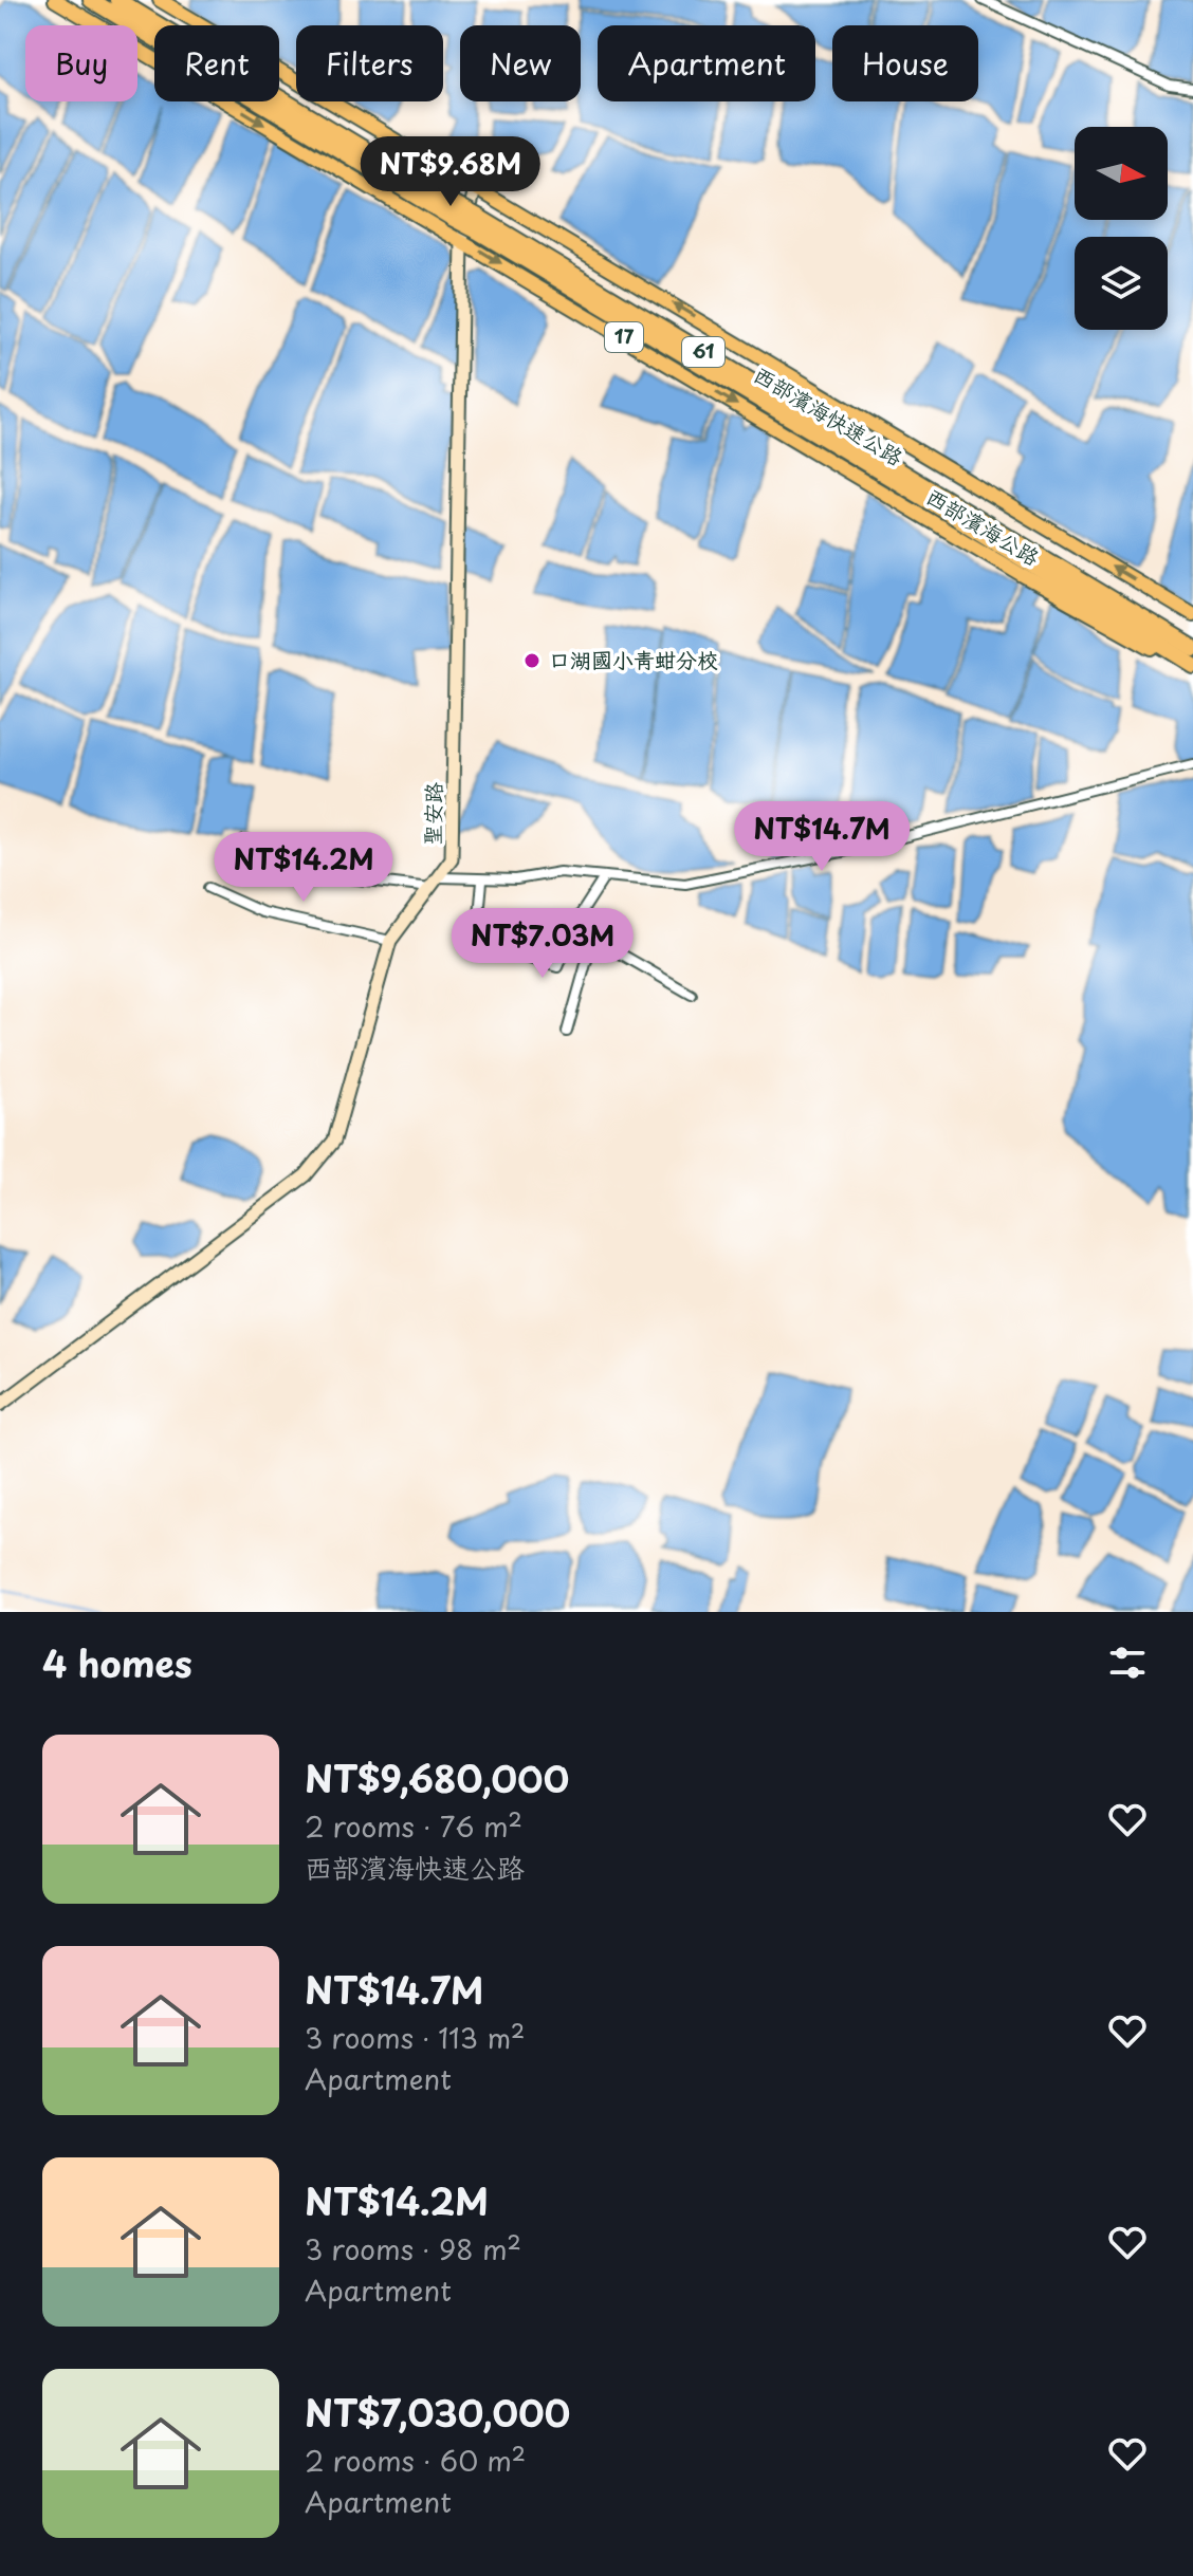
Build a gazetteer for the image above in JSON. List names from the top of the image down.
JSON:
{
  "streets": {
    "highway": ["61", "西部濱海快速公路"],
    "main road": ["17", "西部濱海公路"],
    "street": ["聖安路"]
  },
  "crossings": [
    ["西部濱海快速公路", "西部濱海公路"],
    ["西部濱海公路", "聖安路"]
  ],
  "places": ["口湖國小青蚶分校"],
  "north": "right",
  "page": {
    "chip": [
      "Buy",
      "Rent",
      "Filters",
      "New",
      "Apartment",
      "House"
    ],
    "price": [
      "NT$9.68M",
      "NT$14.7M",
      "NT$14.2M",
      "NT$7.03M"
    ],
    "heading": "4 homes",
    "list": [
      {
        "name": "NT$9,680,000",
        "note": "2 rooms · 76 m² · 西部濱海快速公路"
      },
      {
        "name": "NT$14.7M",
        "note": "3 rooms · 113 m² · Apartment"
      },
      {
        "name": "NT$14.2M",
        "note": "3 rooms · 98 m² · Apartment"
      },
      {
        "name": "NT$7,030,000",
        "note": "2 rooms · 60 m² · Apartment"
      }
    ]
  }
}
